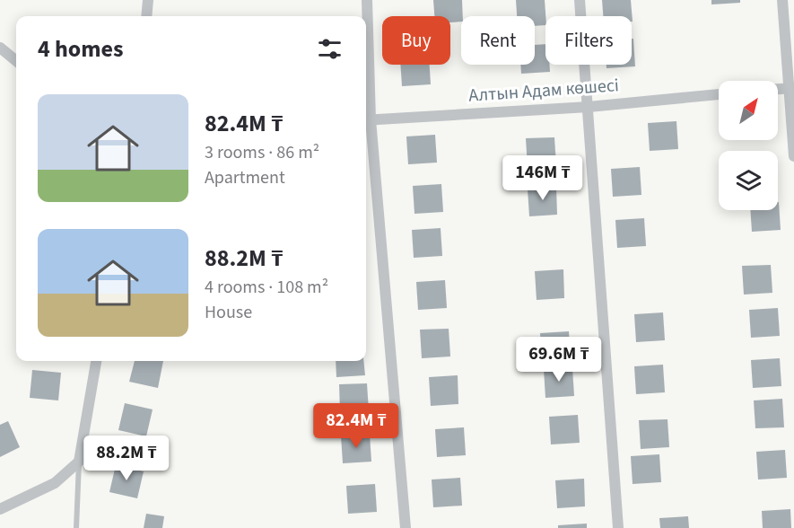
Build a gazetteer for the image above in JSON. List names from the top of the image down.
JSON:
{
  "streets": {
    "street": ["Алтын Адам көшесі"]
  },
  "north": "top right",
  "page": {
    "chip": ["Buy", "Rent", "Filters"],
    "heading": "4 homes",
    "list": [
      {
        "name": "82.4M ₸",
        "note": "3 rooms · 86 m² · Apartment"
      },
      {
        "name": "88.2M ₸",
        "note": "4 rooms · 108 m² · House"
      }
    ],
    "price": [
      "146M ₸",
      "69.6M ₸",
      "82.4M ₸",
      "88.2M ₸"
    ]
  }
}
